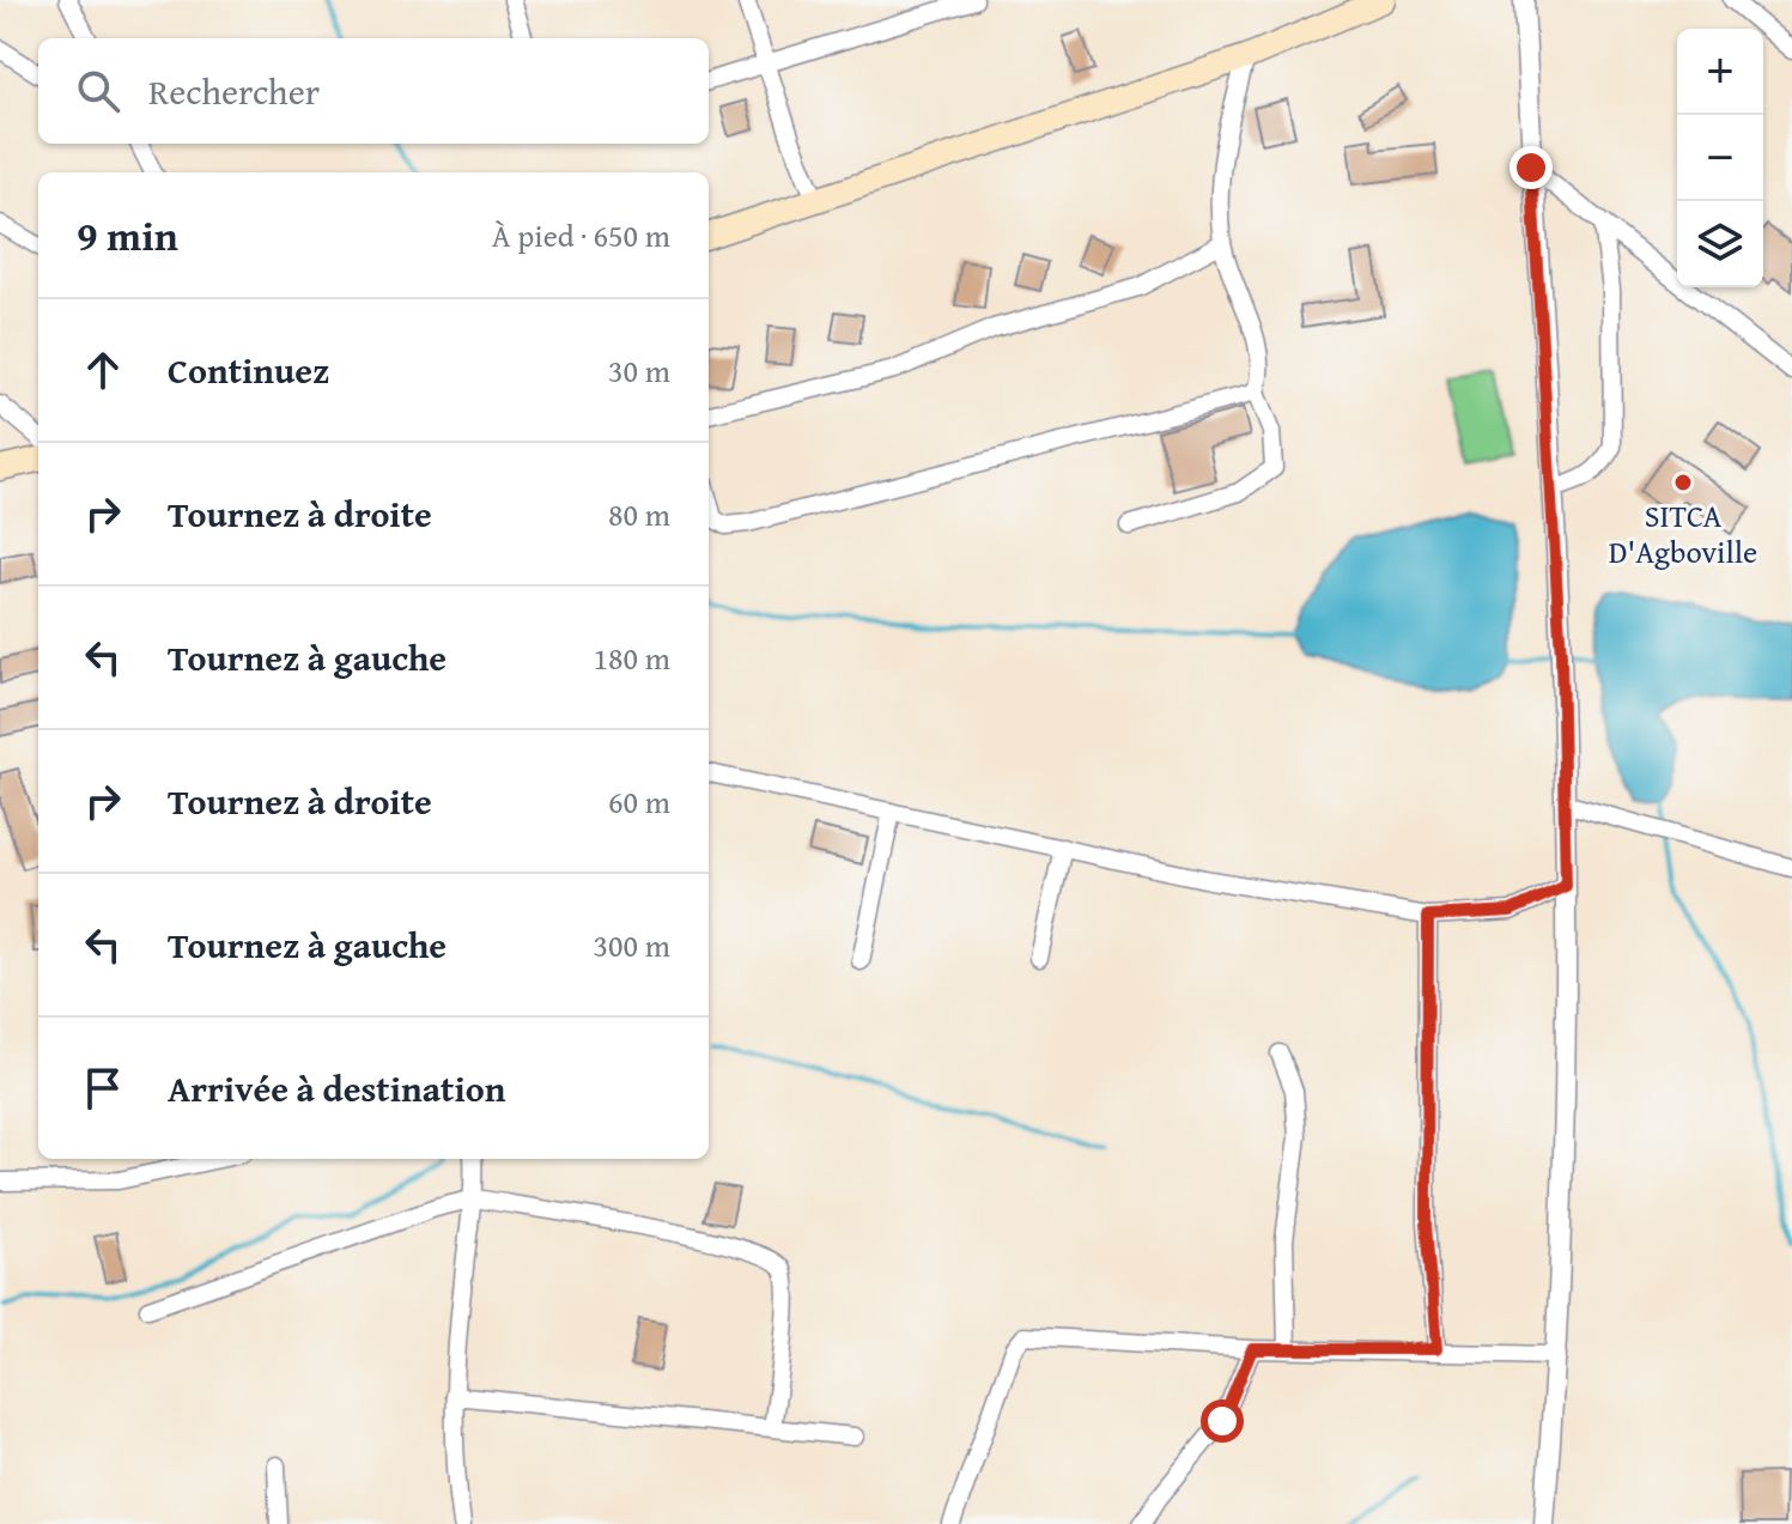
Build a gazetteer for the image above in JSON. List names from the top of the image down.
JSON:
{
  "places": ["SITCA D'Agboville"],
  "page": {
    "map_buttons": ["+", "−"],
    "search": "Rechercher",
    "heading": ["9 min", "À pied · 650 m"],
    "list": [
      ["Continuez", "30 m"],
      ["Tournez à droite", "80 m"],
      ["Tournez à gauche", "180 m"],
      ["Tournez à droite", "60 m"],
      ["Tournez à gauche", "300 m"],
      "Arrivée à destination"
    ]
  }
}
